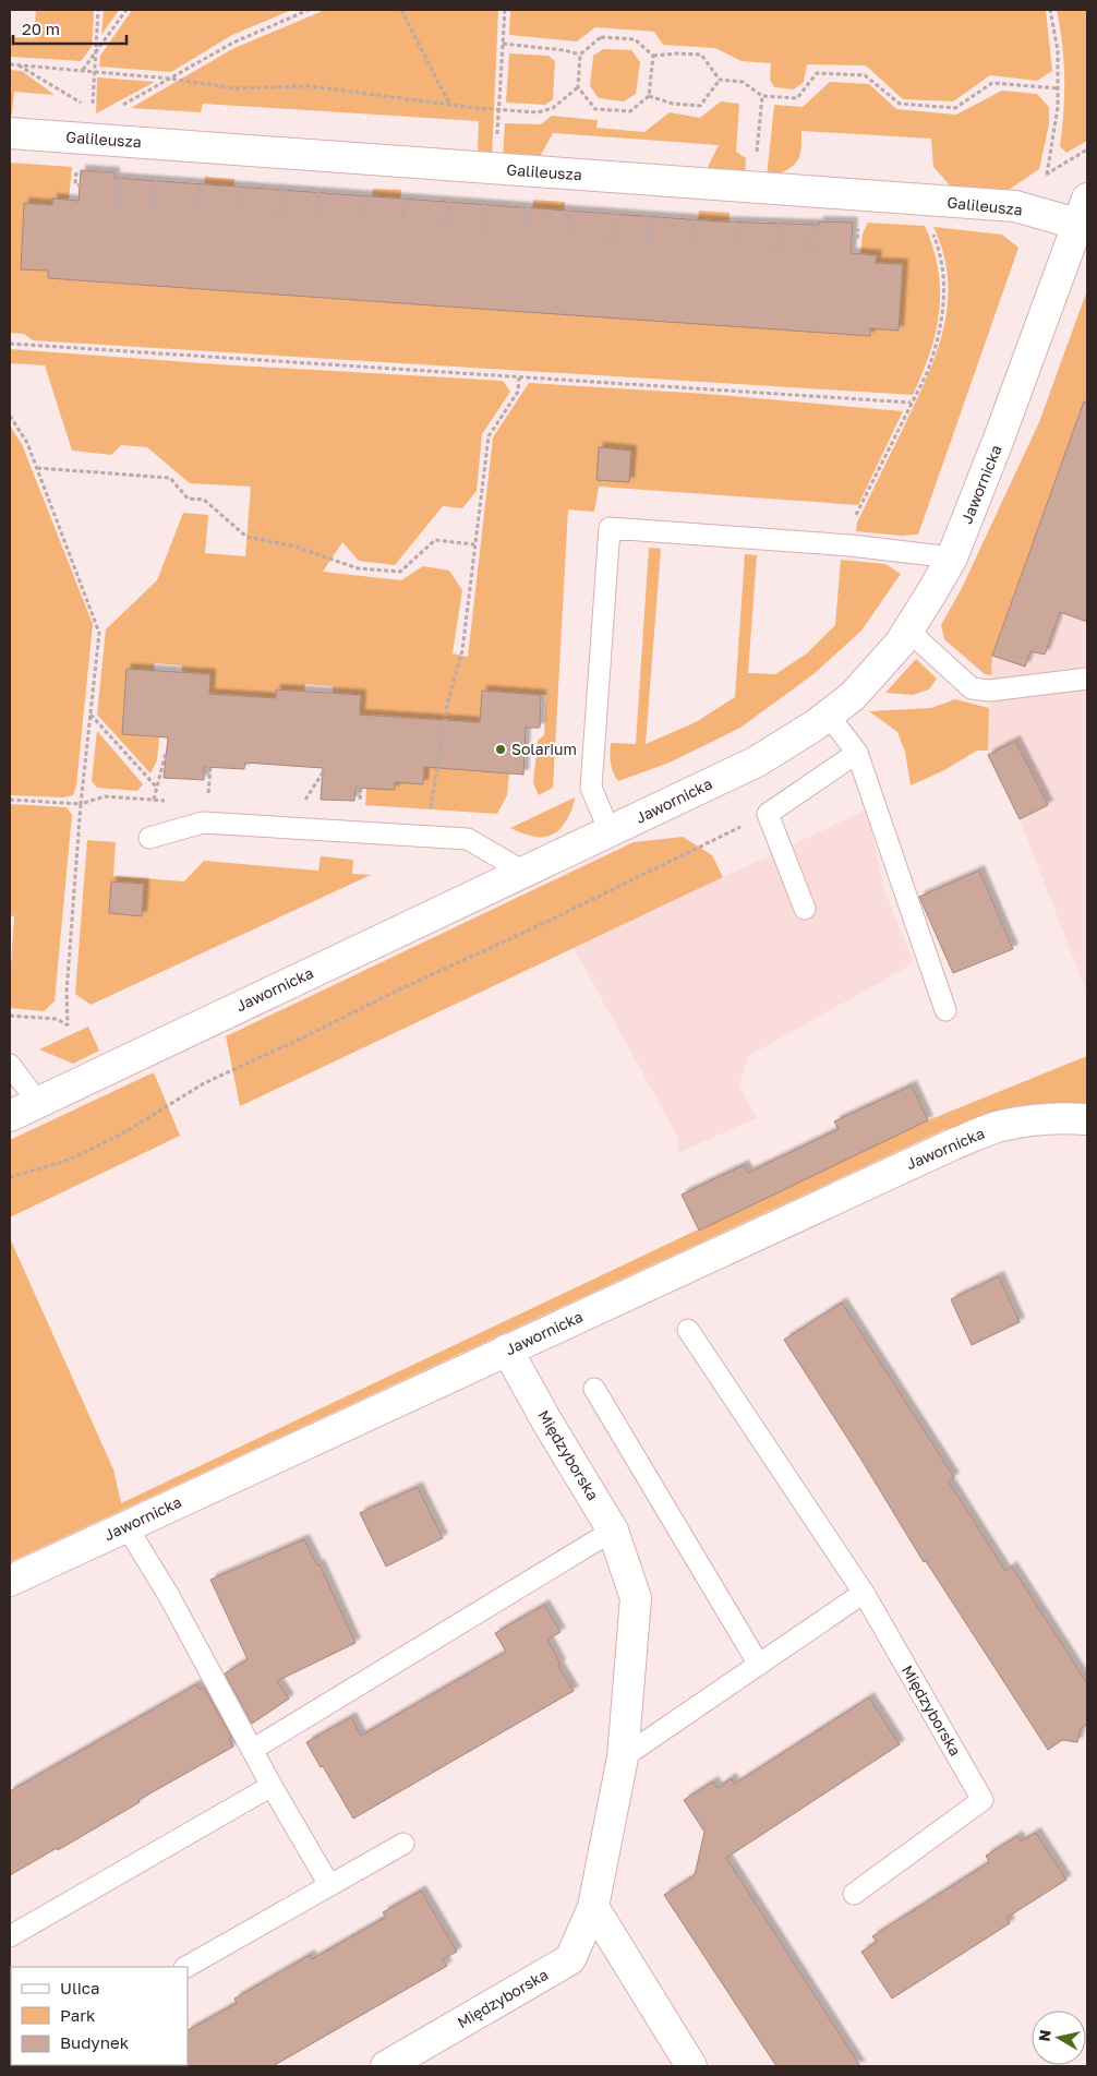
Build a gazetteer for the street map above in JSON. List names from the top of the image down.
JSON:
{
  "streets": {
    "street": ["Galileusza", "Jawornicka", "Międzyborska"]
  },
  "crossings": [
    ["Galileusza", "Jawornicka"],
    ["Jawornicka", "Międzyborska"]
  ],
  "places": ["Solarium"],
  "legend": ["Ulica", "Park", "Budynek"],
  "scale_bar": "20 m",
  "north": "left"
}
